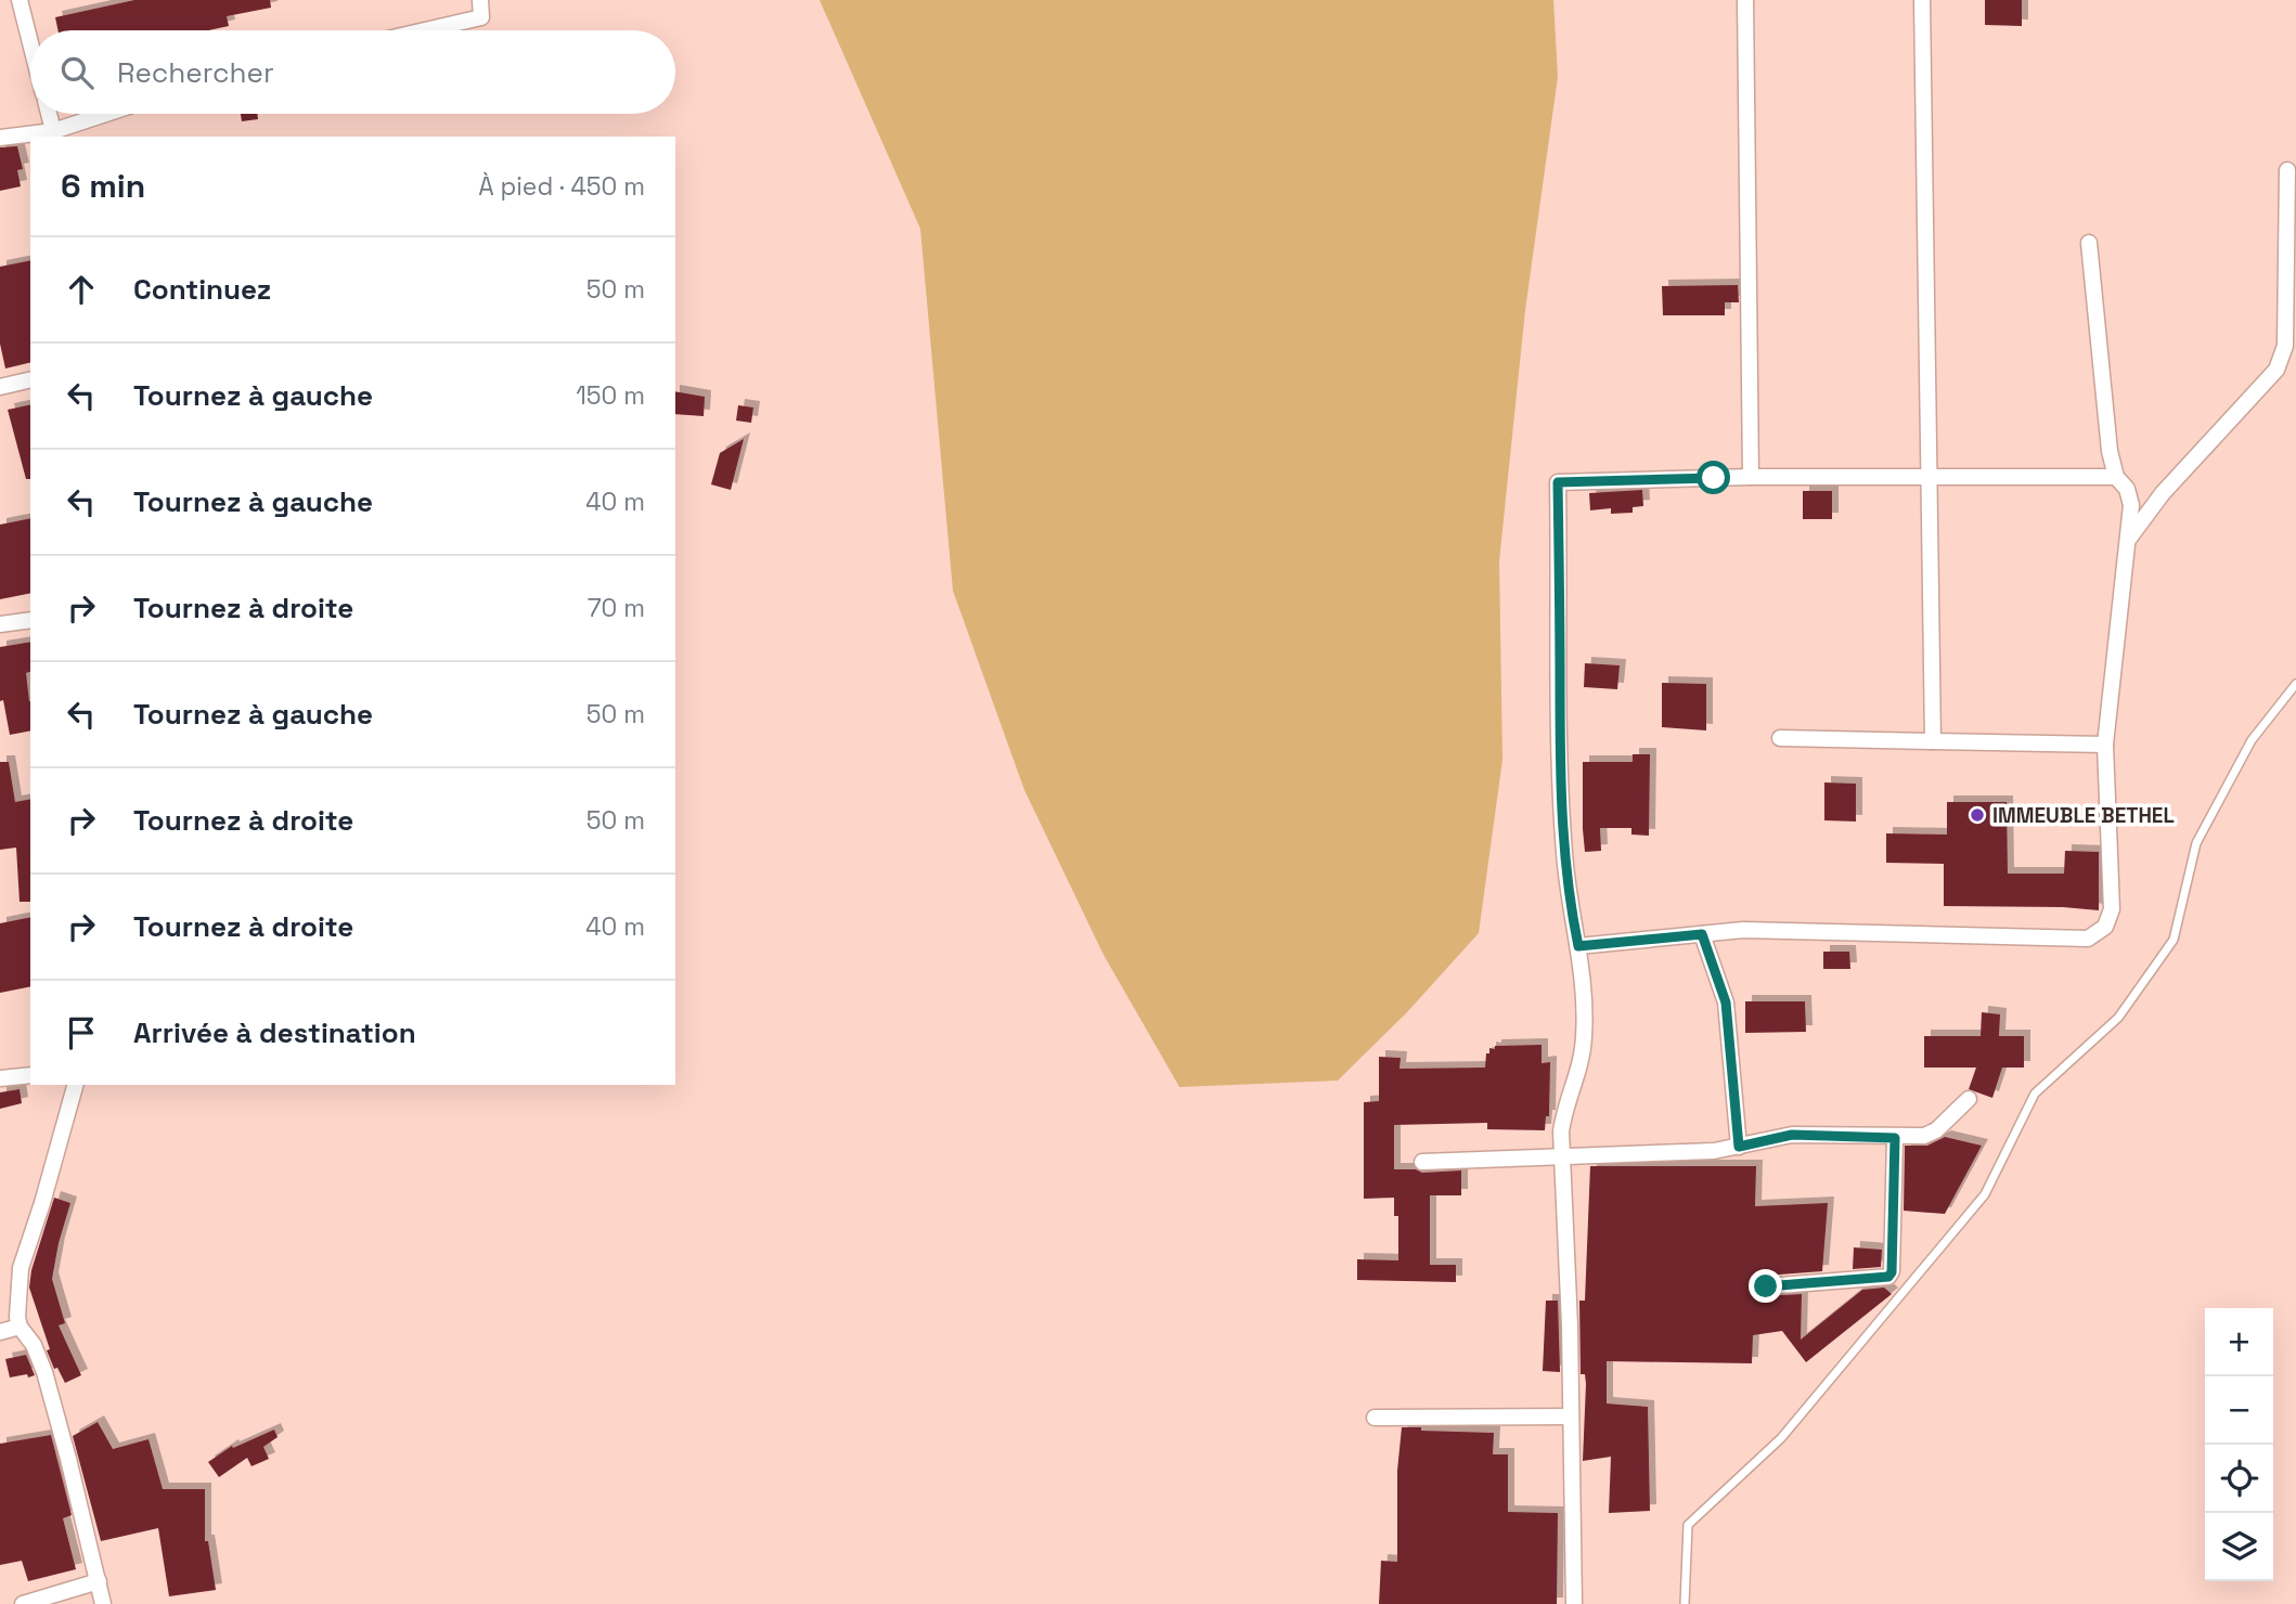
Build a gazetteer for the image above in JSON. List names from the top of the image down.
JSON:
{
  "places": ["IMMEUBLE BETHEL"],
  "page": {
    "search": "Rechercher",
    "heading": ["6 min", "À pied · 450 m"],
    "list": [
      ["Continuez", "50 m"],
      ["Tournez à gauche", "150 m"],
      ["Tournez à gauche", "40 m"],
      ["Tournez à droite", "70 m"],
      ["Tournez à gauche", "50 m"],
      ["Tournez à droite", "50 m"],
      ["Tournez à droite", "40 m"],
      "Arrivée à destination"
    ],
    "map_buttons": ["+", "−"]
  }
}
